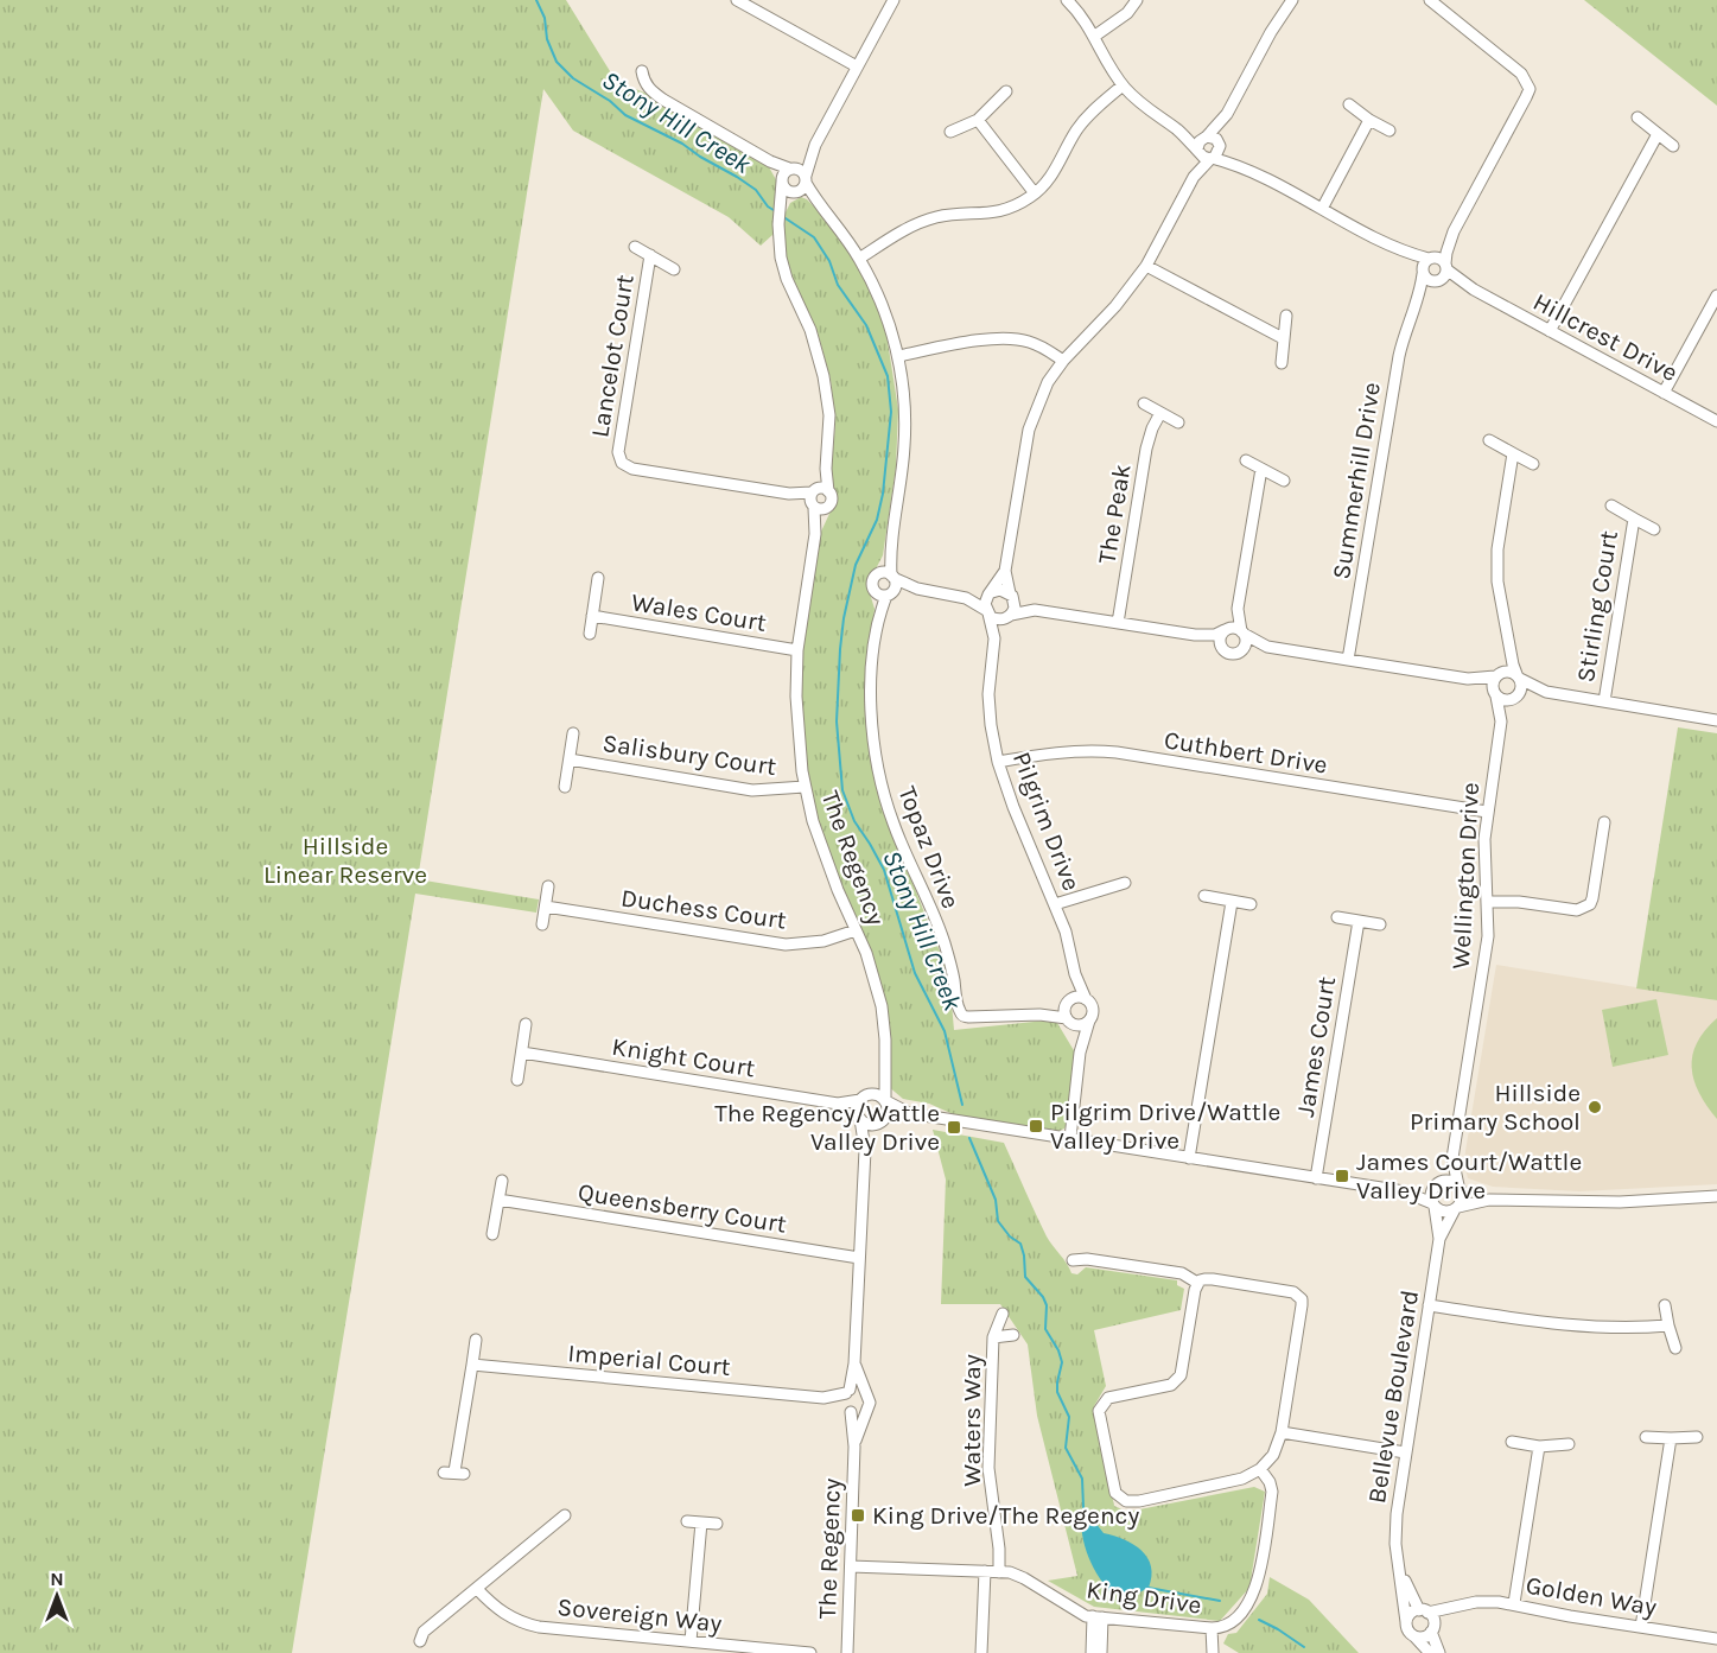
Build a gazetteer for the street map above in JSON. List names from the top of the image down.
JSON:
{
  "streets": {
    "street": [
      "Hillcrest Drive",
      "Lancelot Court",
      "Summerhill Drive",
      "The Peak",
      "Stirling Court",
      "Wales Court",
      "Cuthbert Drive",
      "Salisbury Court",
      "Pilgrim Drive",
      "Topaz Drive",
      "The Regency",
      "Wellington Drive",
      "Duchess Court",
      "James Court",
      "Knight Court",
      "Queensberry Court",
      "Imperial Court",
      "Bellevue Boulevard",
      "Waters Way",
      "Golden Way",
      "King Drive",
      "Sovereign Way"
    ]
  },
  "crossings": [
    ["Hillcrest Drive", "Summerhill Drive"],
    ["Lancelot Court", "The Regency"],
    ["Wales Court", "The Regency"],
    ["Cuthbert Drive", "Pilgrim Drive"],
    ["Cuthbert Drive", "Wellington Drive"],
    ["Salisbury Court", "The Regency"],
    ["Pilgrim Drive", "Topaz Drive"],
    ["The Regency", "Duchess Court"],
    ["The Regency", "Knight Court"],
    ["The Regency", "Imperial Court"],
    ["The Regency", "King Drive"],
    ["Wellington Drive", "Bellevue Boulevard"],
    ["Bellevue Boulevard", "Golden Way"],
    ["Waters Way", "King Drive"]
  ],
  "water": ["Stony Hill Creek"],
  "parks": ["Hillside Linear Reserve"],
  "places": {
    "other": ["Hillside Primary School"],
    "transit": [
      "Pilgrim Drive/Wattle Valley Drive",
      "The Regency/Wattle Valley Drive",
      "James Court/Wattle Valley Drive",
      "King Drive/The Regency"
    ]
  },
  "north": "top"
}
